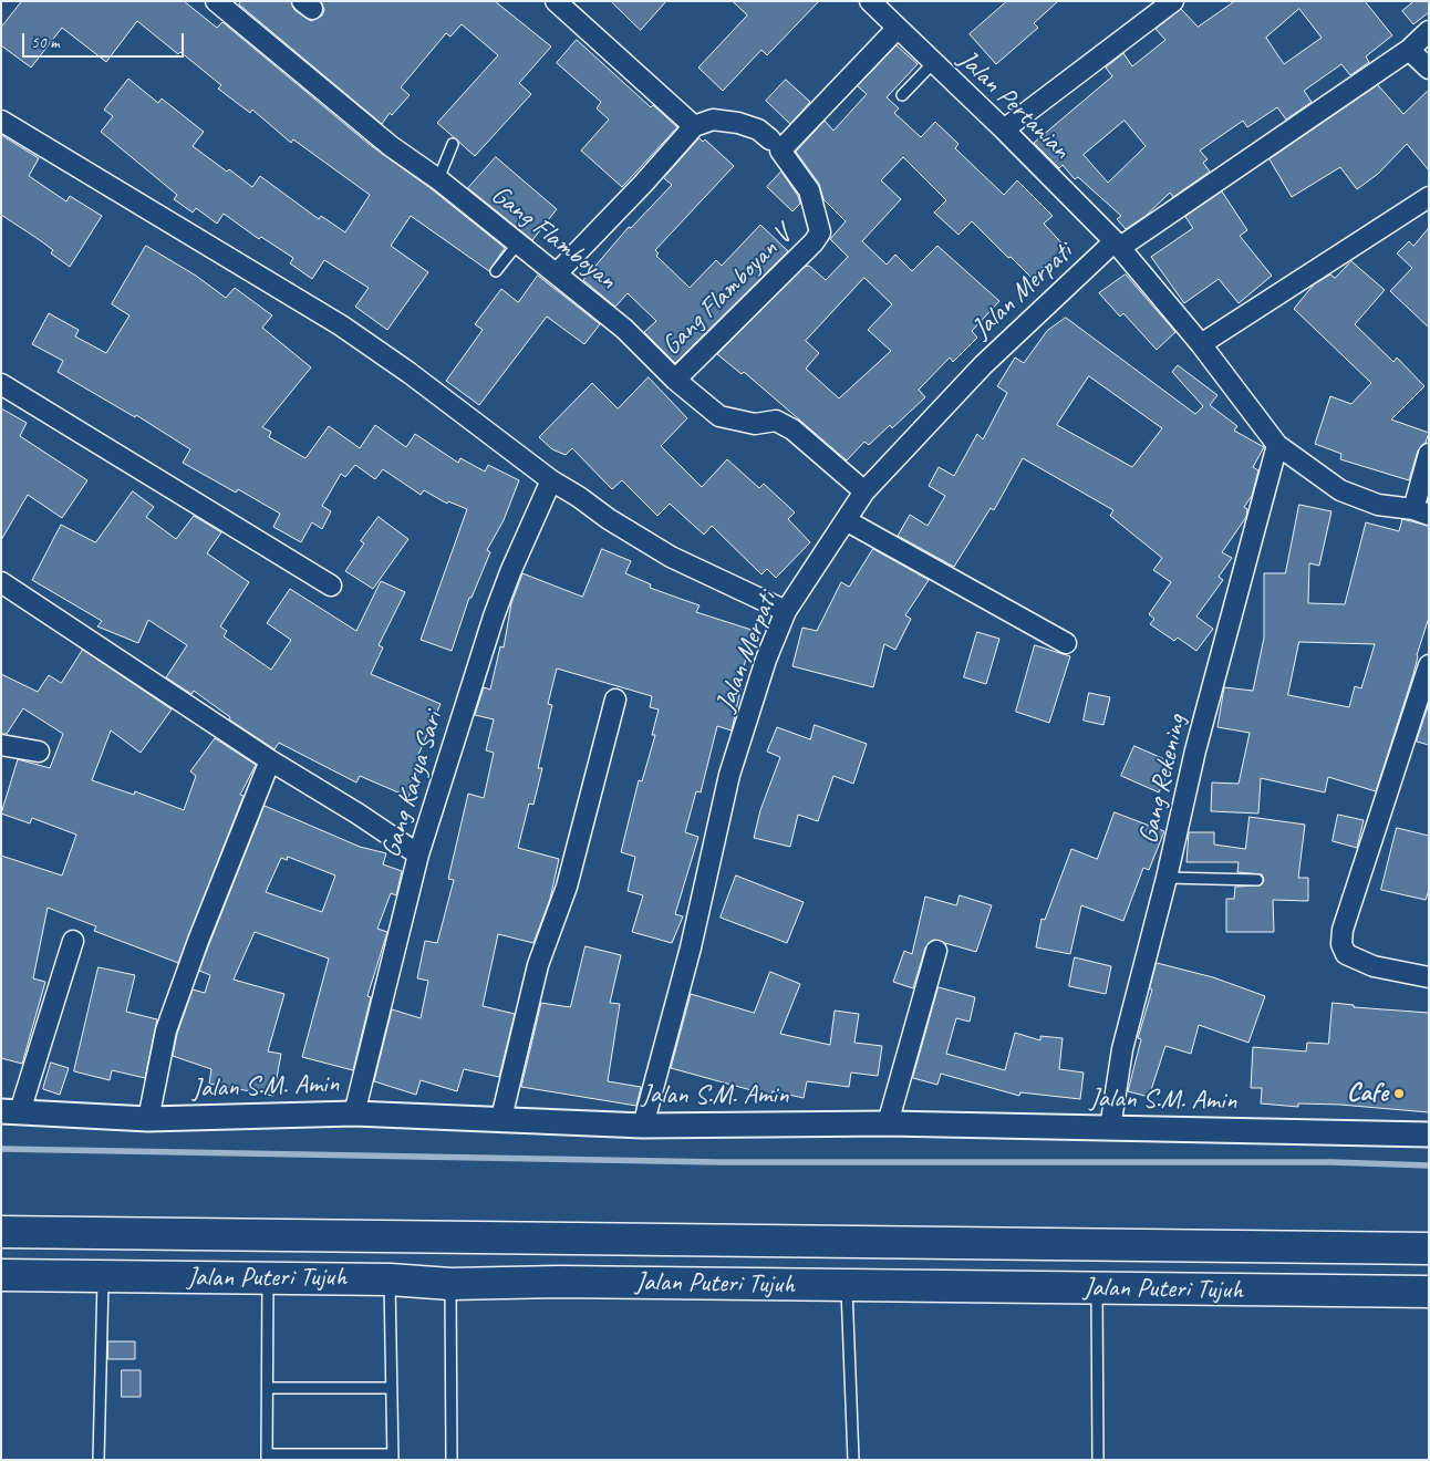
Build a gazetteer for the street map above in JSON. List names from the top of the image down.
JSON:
{
  "streets": {
    "highway": ["Jalan Puteri Tujuh"],
    "street": [
      "Jalan Pertanian",
      "Gang Flamboyan",
      "Gang Flamboyan V",
      "Jalan Merpati",
      "Gang Rekening",
      "Gang Karya Sari",
      "Jalan S.M. Amin"
    ]
  },
  "crossings": [
    ["Jalan Pertanian", "Jalan Merpati"],
    ["Jalan Pertanian", "Gang Rekening"],
    ["Gang Flamboyan", "Gang Flamboyan V"],
    ["Gang Flamboyan", "Jalan Merpati"],
    ["Jalan Merpati", "Jalan S.M. Amin"],
    ["Gang Rekening", "Jalan S.M. Amin"],
    ["Gang Karya Sari", "Jalan S.M. Amin"]
  ],
  "places": ["Cafe"],
  "scale_bar": "50 m"
}
